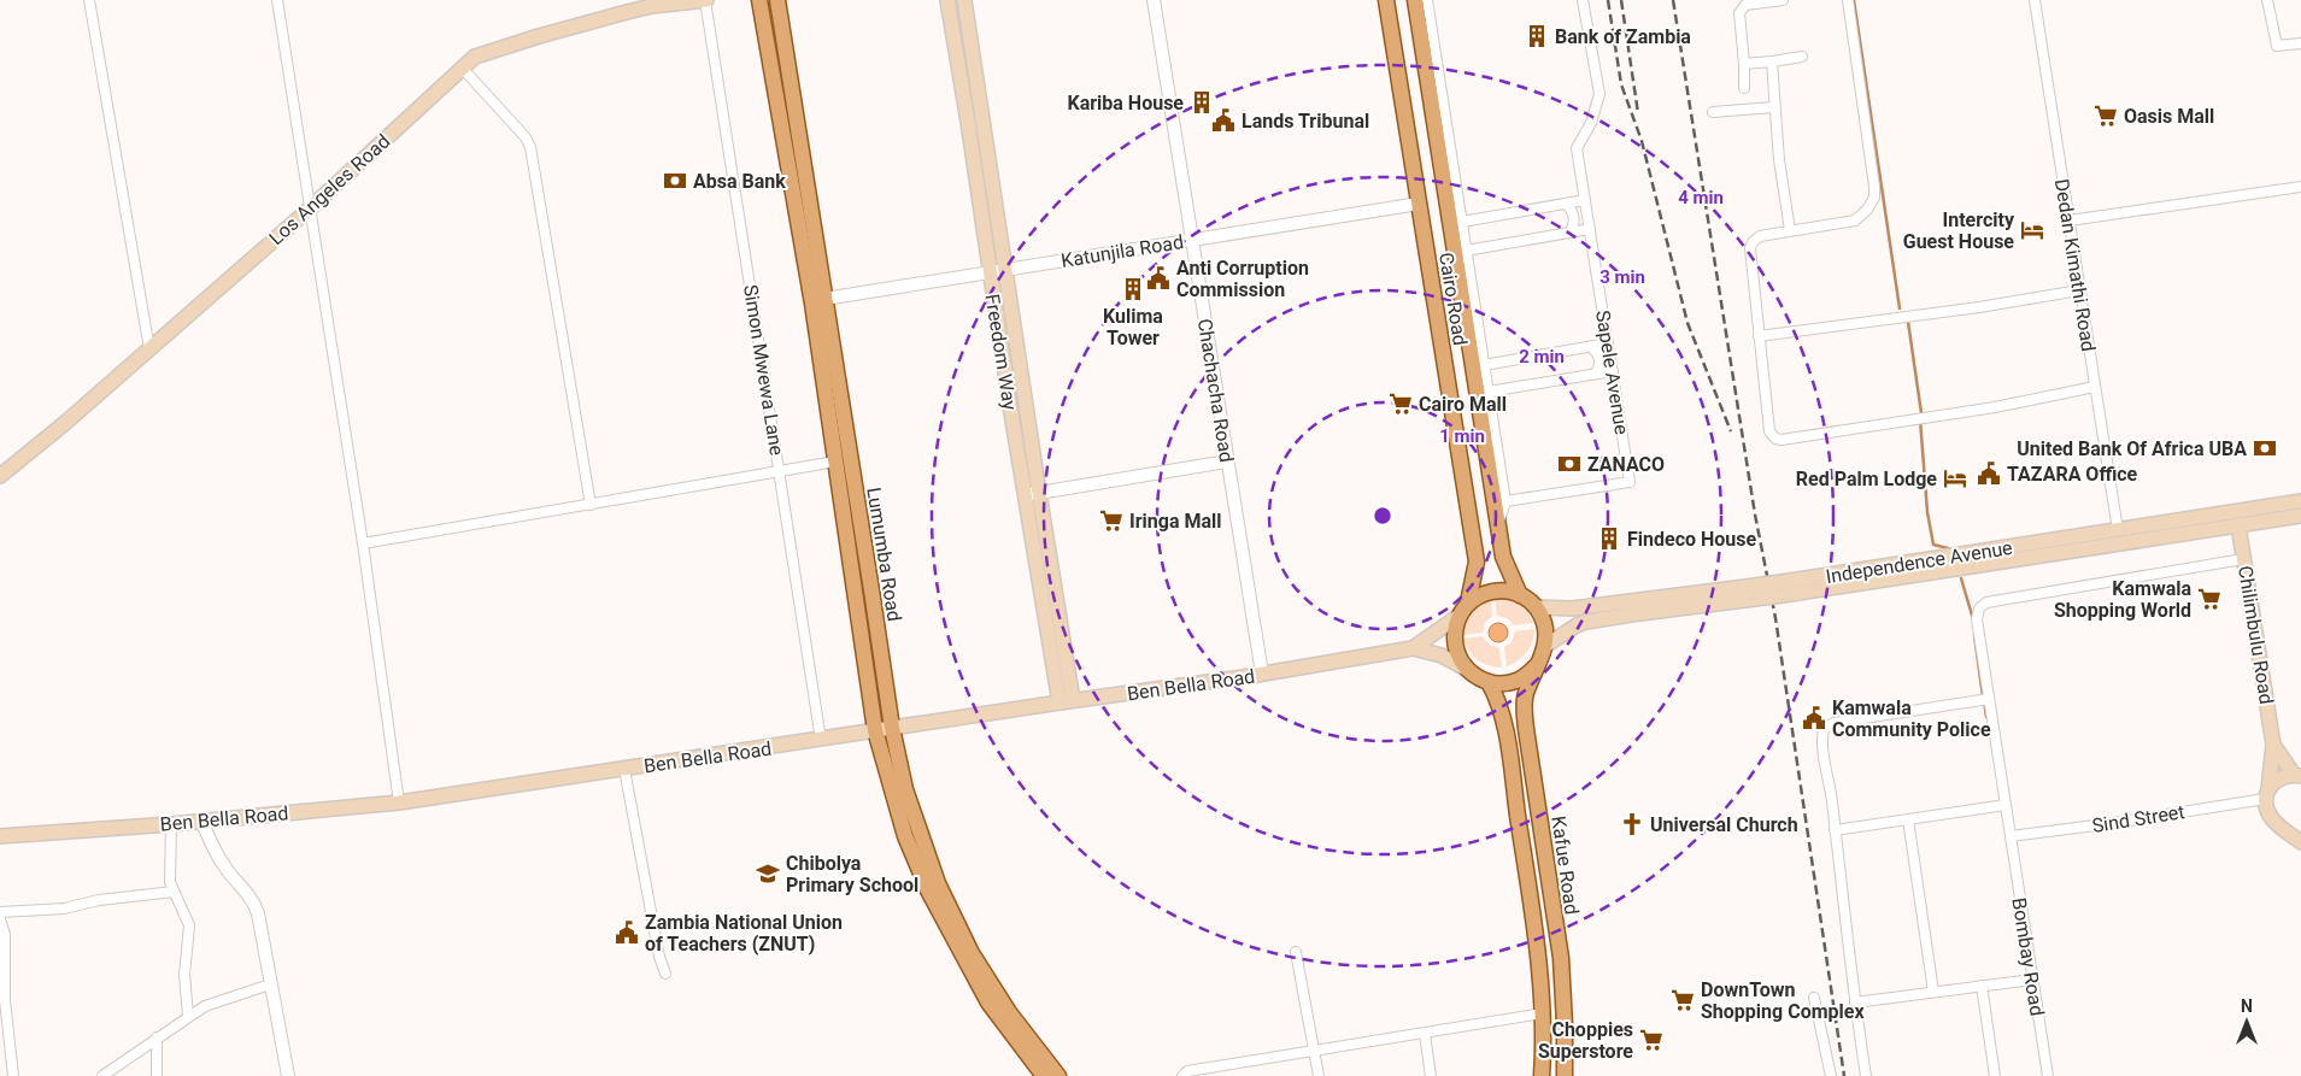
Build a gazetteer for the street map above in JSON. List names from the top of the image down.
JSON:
{
  "streets": {
    "main road": [
      "Los Angeles Road",
      "Cairo Road",
      "Freedom Way",
      "Lumumba Road",
      "Independence Avenue",
      "Chilimbulu Road",
      "Ben Bella Road",
      "Kafue Road"
    ],
    "street": [
      "Katunjila Road",
      "Dedan Kimathi Road",
      "Simon Mwewa Lane",
      "Sapele Avenue",
      "Chachacha Road",
      "Sind Street",
      "Bombay Road"
    ]
  },
  "crossings": [
    ["Los Angeles Road", "Simon Mwewa Lane"],
    ["Katunjila Road", "Cairo Road"],
    ["Katunjila Road", "Freedom Way"],
    ["Katunjila Road", "Chachacha Road"],
    ["Katunjila Road", "Lumumba Road"],
    ["Dedan Kimathi Road", "Independence Avenue"],
    ["Cairo Road", "Independence Avenue"],
    ["Cairo Road", "Ben Bella Road"],
    ["Cairo Road", "Kafue Road"],
    ["Freedom Way", "Ben Bella Road"],
    ["Simon Mwewa Lane", "Ben Bella Road"],
    ["Chachacha Road", "Ben Bella Road"],
    ["Lumumba Road", "Ben Bella Road"],
    ["Independence Avenue", "Chilimbulu Road"],
    ["Independence Avenue", "Ben Bella Road"],
    ["Independence Avenue", "Kafue Road"],
    ["Chilimbulu Road", "Sind Street"],
    ["Chilimbulu Road", "Bombay Road"],
    ["Ben Bella Road", "Kafue Road"],
    ["Sind Street", "Bombay Road"]
  ],
  "places": {
    "building": [
      "Bank of Zambia",
      "Kariba House",
      "Kulima Tower",
      "Findeco House"
    ],
    "supermarket": [
      "Oasis Mall",
      "Cairo Mall",
      "Iringa Mall",
      "Kamwala Shopping World",
      "DownTown Shopping Complex",
      "Choppies Superstore"
    ],
    "public building": [
      "Lands Tribunal",
      "Anti Corruption Commission",
      "TAZARA Office",
      "Kamwala Community Police",
      "Zambia National Union of Teachers (ZNUT)"
    ],
    "bank": ["Absa Bank", "United Bank Of Africa UBA", "ZANACO"],
    "hotel": ["Intercity Guest House", "Red Palm Lodge"],
    "church": ["Universal Church"],
    "school or university": ["Chibolya Primary School"]
  },
  "north": "top",
  "rings": [
    "4 min",
    "3 min",
    "2 min",
    "1 min"
  ]
}
